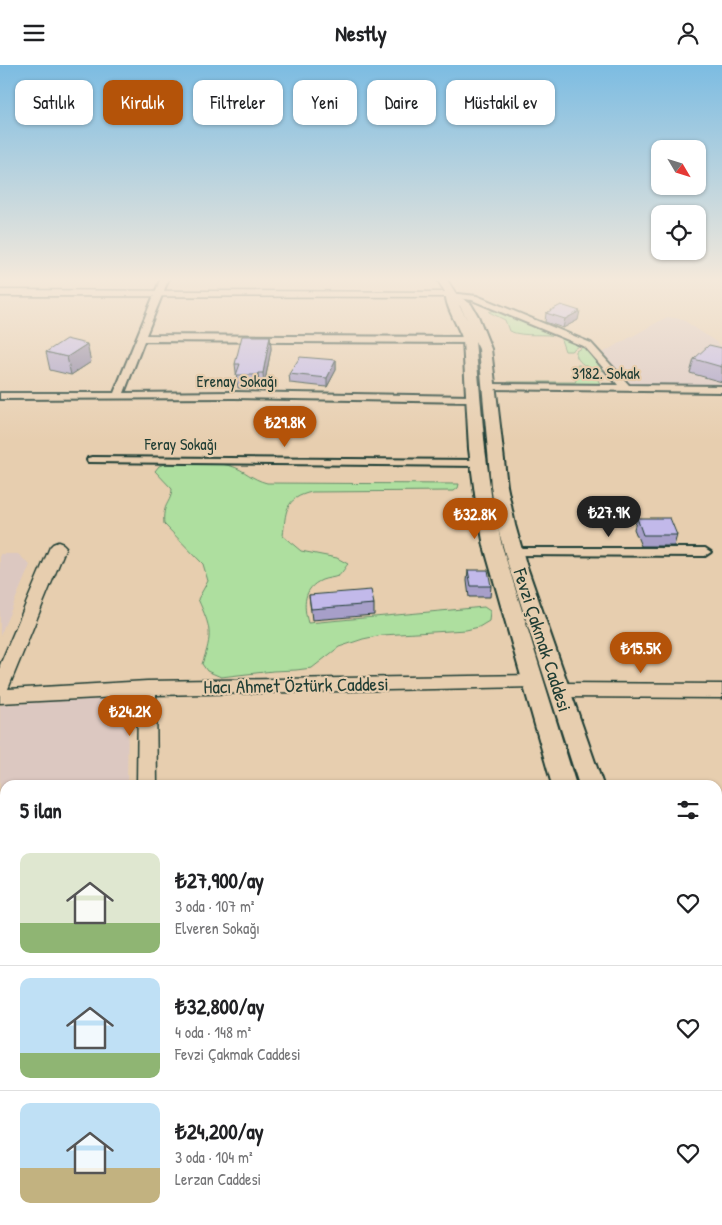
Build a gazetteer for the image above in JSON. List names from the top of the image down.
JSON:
{
  "streets": {
    "main road": ["Fevzi Çakmak Caddesi"],
    "street": [
      "3182. Sokak",
      "Erenay Sokağı",
      "Feray Sokağı",
      "Hacı Ahmet Öztürk Caddesi"
    ]
  },
  "crossings": [
    ["3182. Sokak", "Fevzi Çakmak Caddesi"],
    ["Erenay Sokağı", "Fevzi Çakmak Caddesi"],
    ["Feray Sokağı", "Fevzi Çakmak Caddesi"],
    ["Fevzi Çakmak Caddesi", "Hacı Ahmet Öztürk Caddesi"]
  ],
  "north": "bottom right",
  "page": {
    "header": "Nestly",
    "chip": [
      "Satılık",
      "Kiralık",
      "Filtreler",
      "Yeni",
      "Daire",
      "Müstakil ev"
    ],
    "price": [
      "₺29.8K",
      "₺27.9K",
      "₺32.8K",
      "₺15.5K",
      "₺24.2K"
    ],
    "heading": "5 ilan",
    "list": [
      {
        "name": "₺27,900/ay",
        "note": "3 oda · 107 m² · Elveren Sokağı"
      },
      {
        "name": "₺32,800/ay",
        "note": "4 oda · 148 m² · Fevzi Çakmak Caddesi"
      },
      {
        "name": "₺24,200/ay",
        "note": "3 oda · 104 m² · Lerzan Caddesi"
      }
    ]
  }
}
